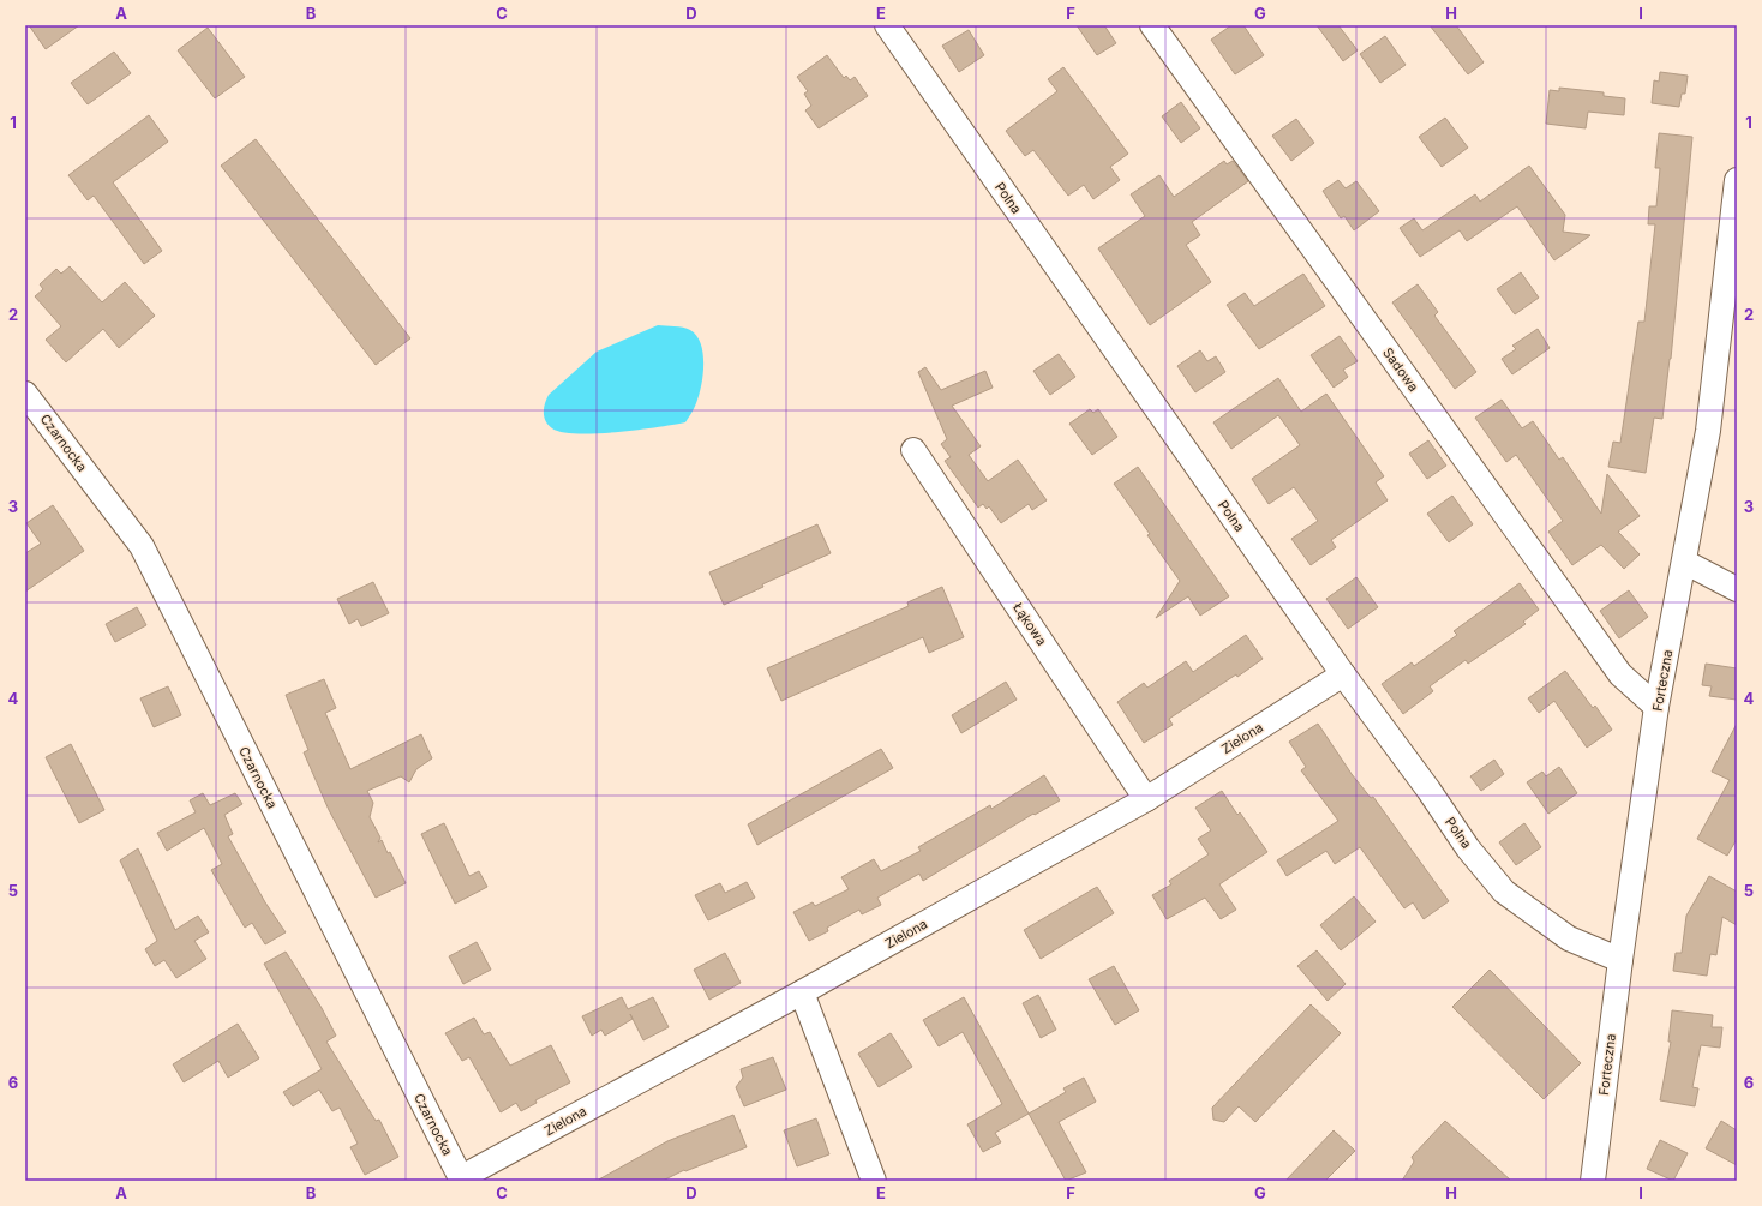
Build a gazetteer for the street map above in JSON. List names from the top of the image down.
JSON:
{
  "streets": {
    "street": [
      "Polna",
      "Sadowa",
      "Czarnocka",
      "Łąkowa",
      "Forteczna",
      "Zielona"
    ]
  },
  "crossings": [
    ["Polna", "Forteczna"],
    ["Polna", "Zielona"],
    ["Sadowa", "Forteczna"],
    ["Czarnocka", "Zielona"],
    ["Łąkowa", "Zielona"]
  ],
  "grid": {
    "columns": [
      "A",
      "B",
      "C",
      "D",
      "E",
      "F",
      "G",
      "H",
      "I"
    ],
    "rows": [
      "1",
      "2",
      "3",
      "4",
      "5",
      "6"
    ]
  }
}
